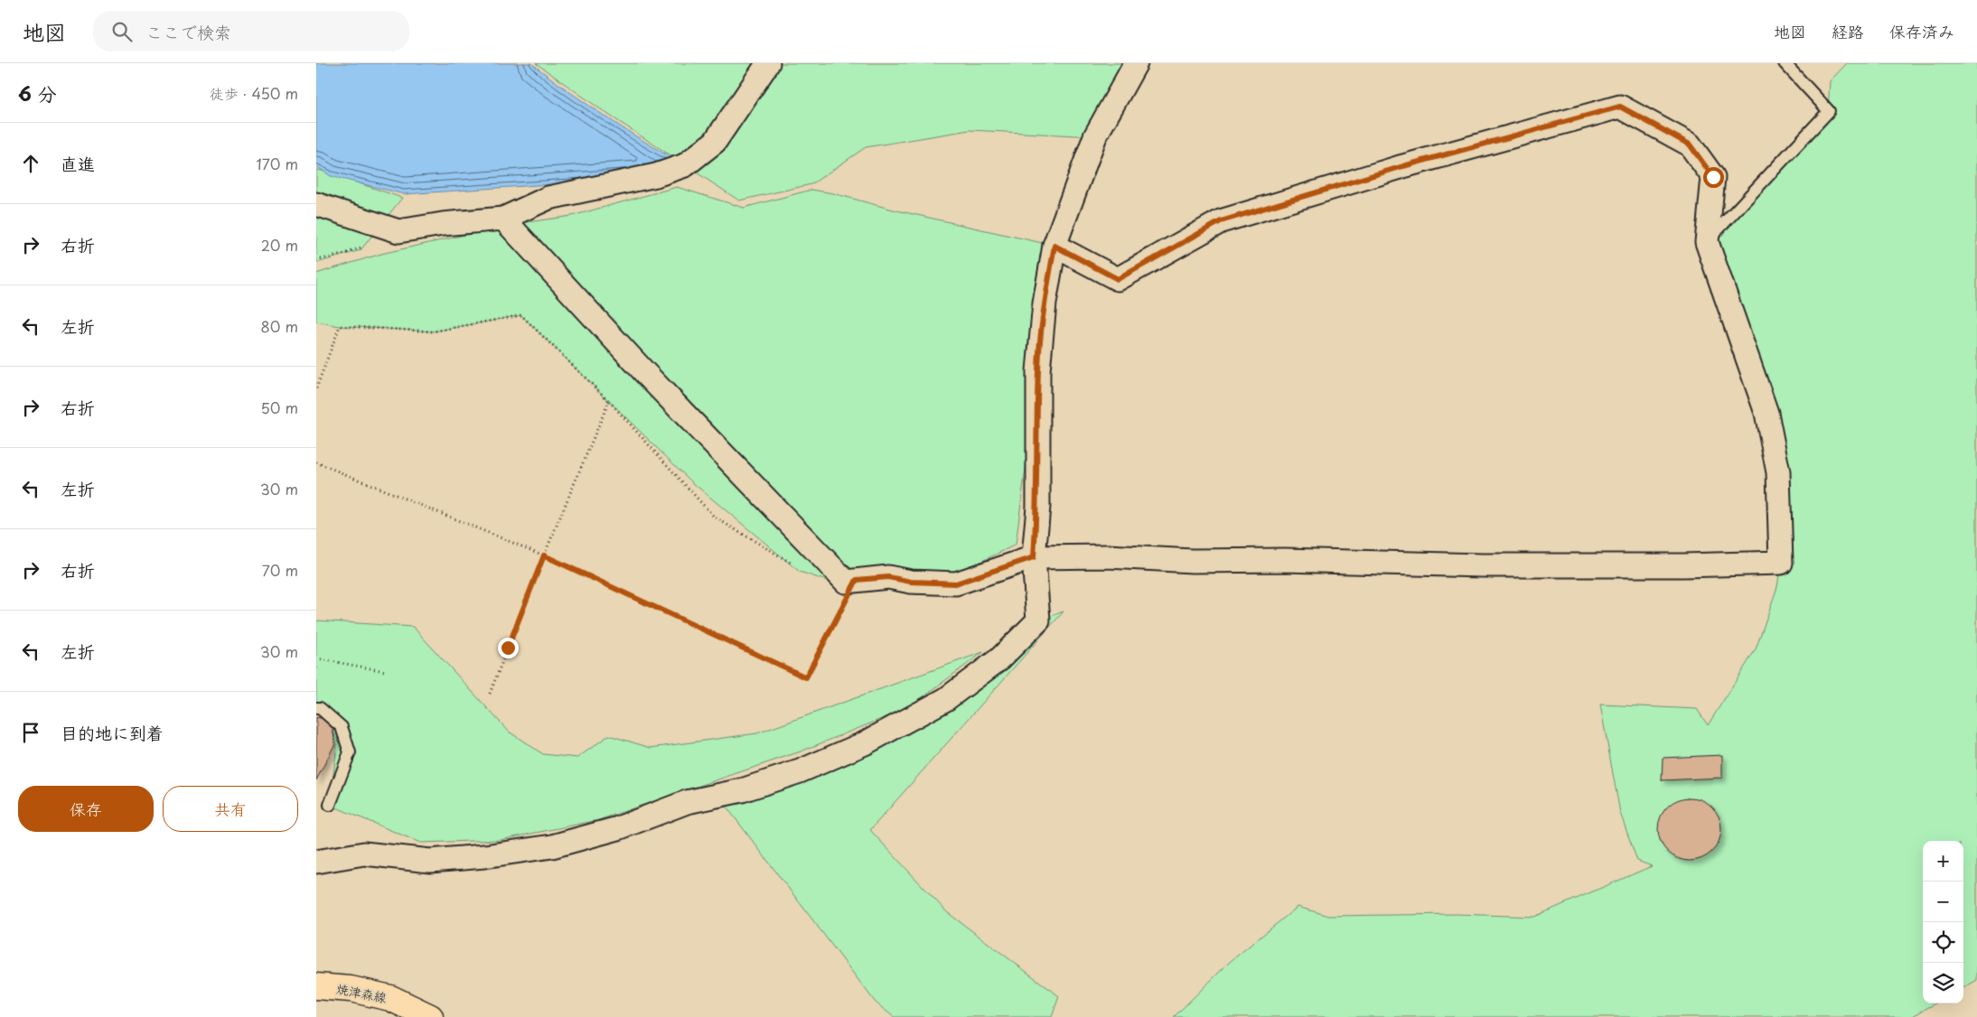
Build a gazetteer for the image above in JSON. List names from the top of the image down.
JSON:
{
  "streets": {
    "main road": ["焼津森線"]
  },
  "page": {
    "header": "地図",
    "search": "ここで検索",
    "nav": ["地図", "経路", "保存済み"],
    "heading": ["6 分", "徒歩 · 450 m"],
    "list": [
      ["直進", "170 m"],
      ["右折", "20 m"],
      ["左折", "80 m"],
      ["右折", "50 m"],
      ["左折", "30 m"],
      ["右折", "70 m"],
      ["左折", "30 m"],
      "目的地に到着"
    ],
    "buttons": ["保存", "共有"],
    "map_buttons": ["+", "−"]
  }
}
